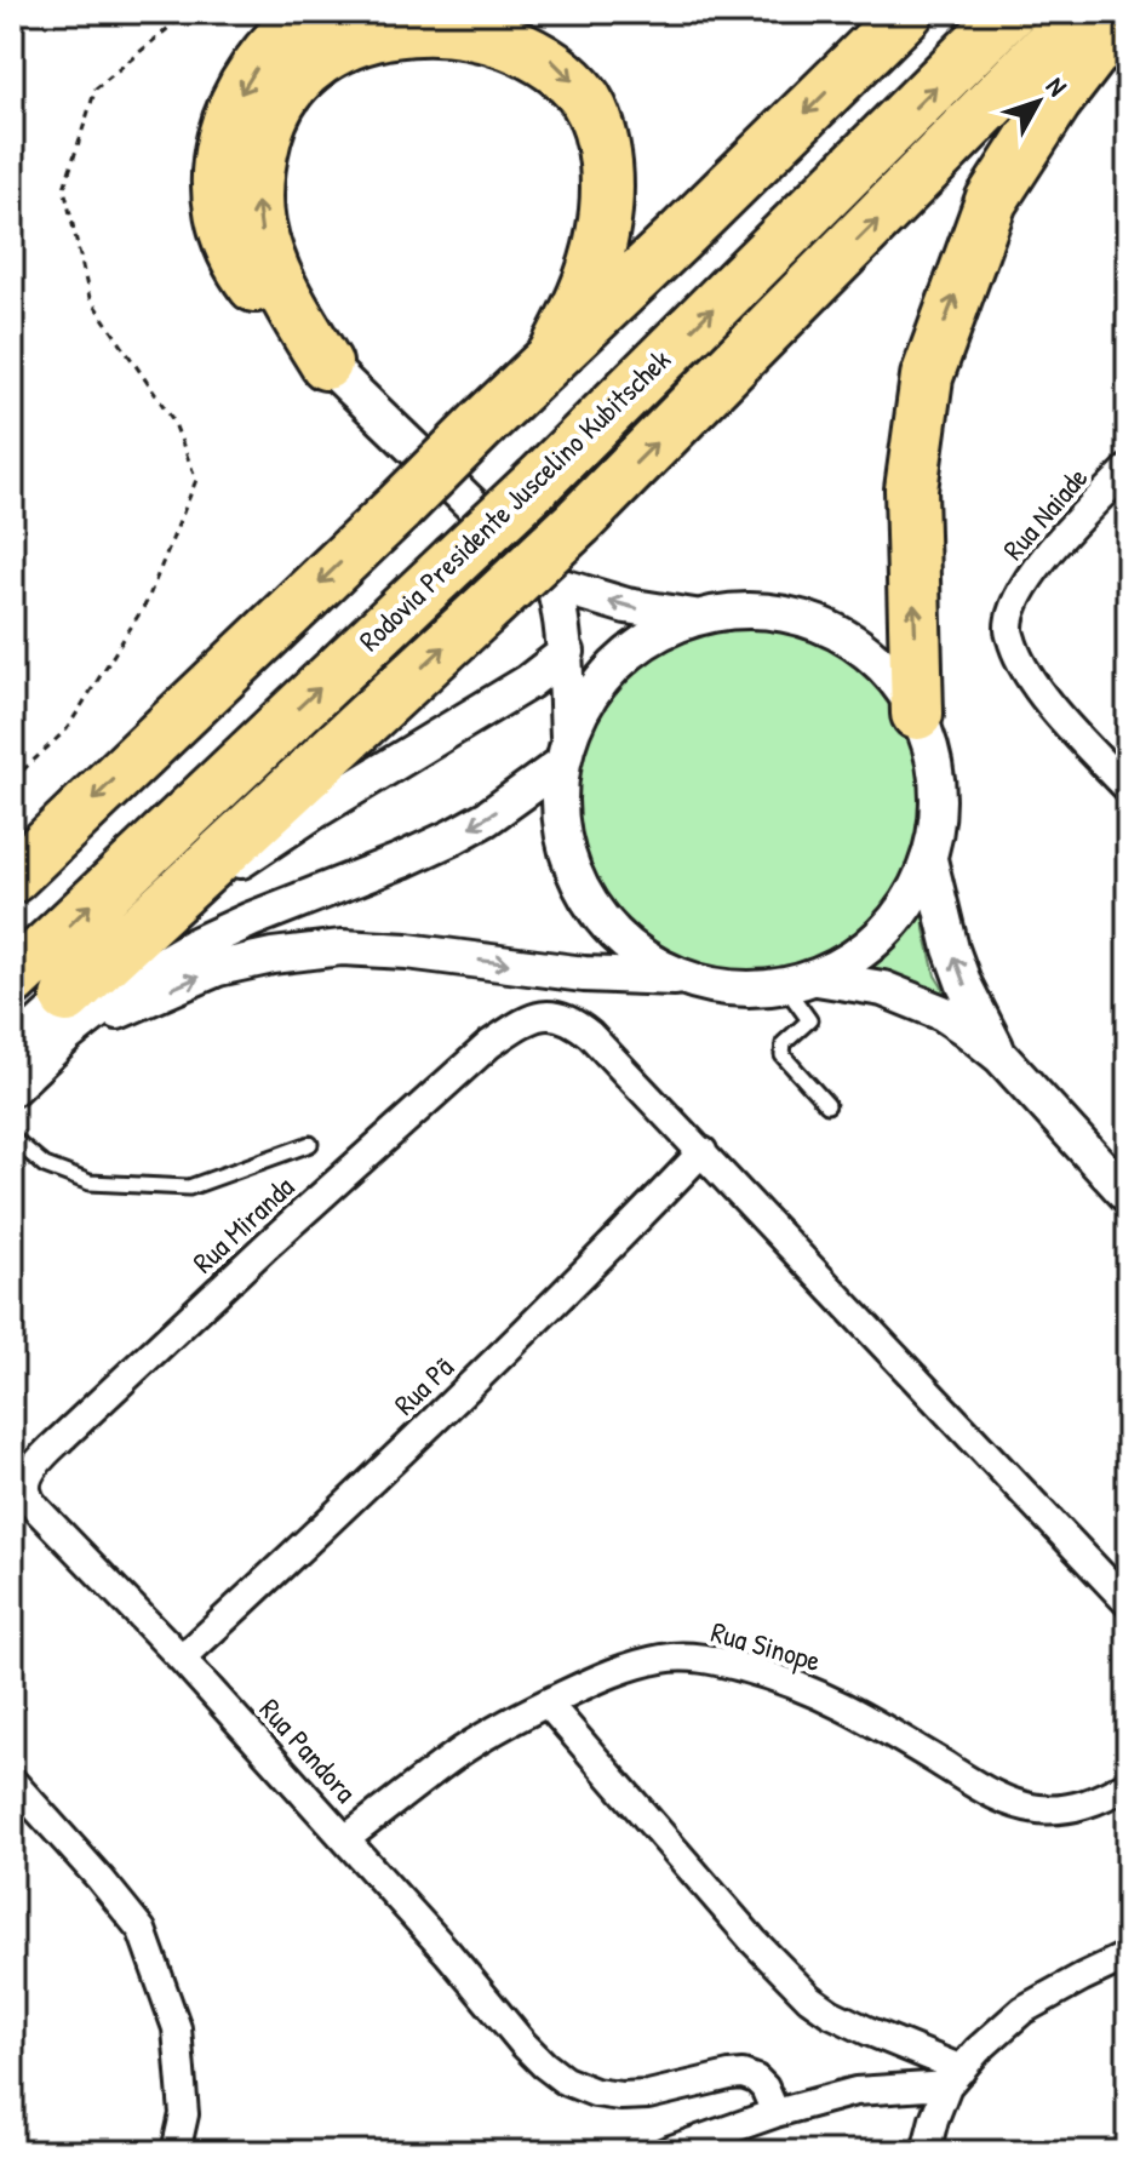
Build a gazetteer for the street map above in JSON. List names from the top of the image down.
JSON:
{
  "streets": {
    "highway": ["Rodovia Presidente Juscelino Kubitschek"],
    "street": [
      "Rua Naiade",
      "Rua Miranda",
      "Rua Pã",
      "Rua Sinope",
      "Rua Pandora"
    ]
  },
  "crossings": [
    ["Rua Miranda", "Rua Pã"],
    ["Rua Miranda", "Rua Pandora"],
    ["Rua Pã", "Rua Pandora"],
    ["Rua Sinope", "Rua Pandora"]
  ],
  "north": "top right"
}
